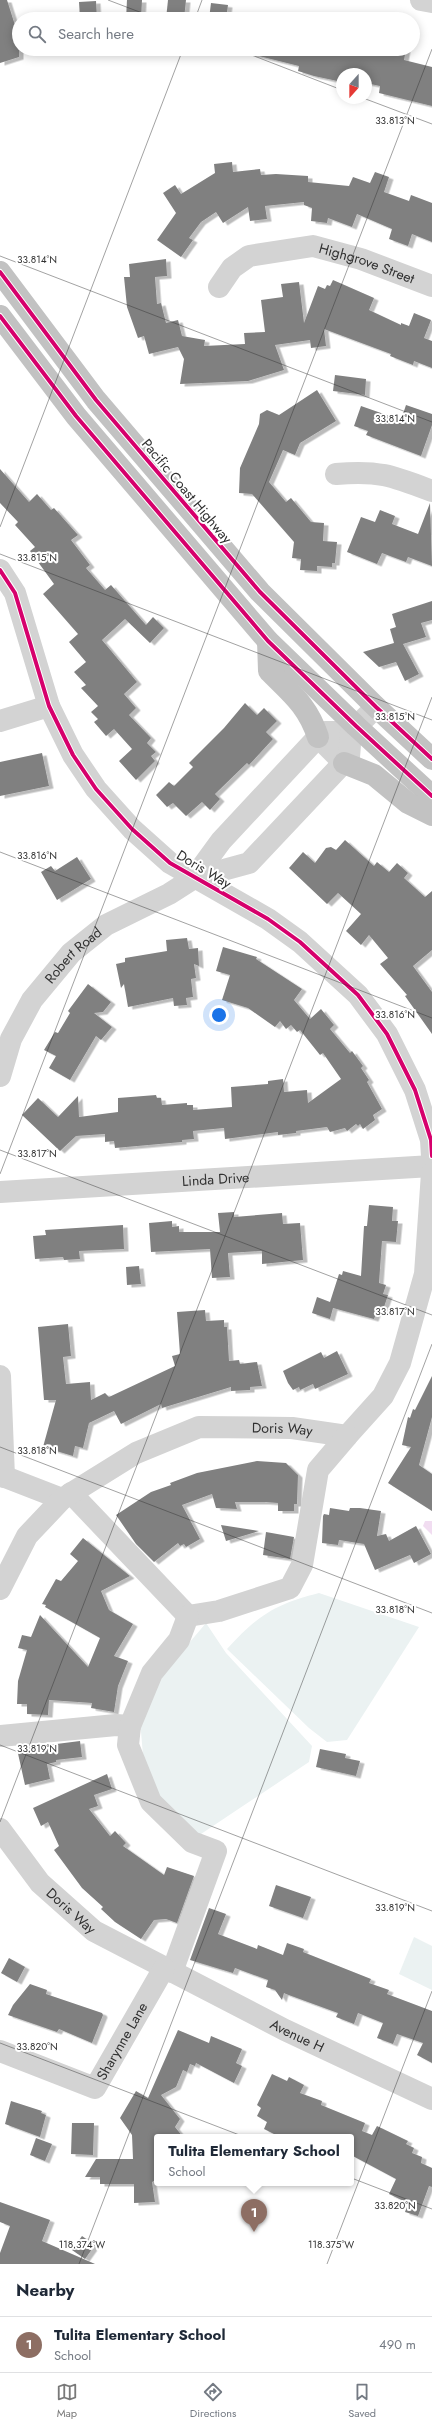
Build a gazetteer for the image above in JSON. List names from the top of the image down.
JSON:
{
  "streets": {
    "highway": ["Pacific Coast Highway"],
    "street": [
      "Highgrove Street",
      "Doris Way",
      "Robert Road",
      "Linda Drive",
      "Avenue H",
      "Sharynne Lane"
    ]
  },
  "crossings": [
    ["Doris Way", "Robert Road"],
    ["Doris Way", "Avenue H"],
    ["Doris Way", "Sharynne Lane"],
    ["Avenue H", "Sharynne Lane"]
  ],
  "north": "bottom",
  "page": {
    "search": "Search here",
    "popup": ["Tulita Elementary School", "School"],
    "pins": "1",
    "heading": "Nearby",
    "list": [
      {
        "mark": "1",
        "name": "Tulita Elementary School",
        "note": "School",
        "value": "490 m"
      }
    ],
    "nav": ["Map", "Directions", "Saved"]
  },
  "coordinates": [
    "33.813°N",
    "33.814°N",
    "33.815°N",
    "33.816°N",
    "33.817°N",
    "33.818°N",
    "33.819°N",
    "33.820°N",
    "118.374°W",
    "118.375°W"
  ]
}
